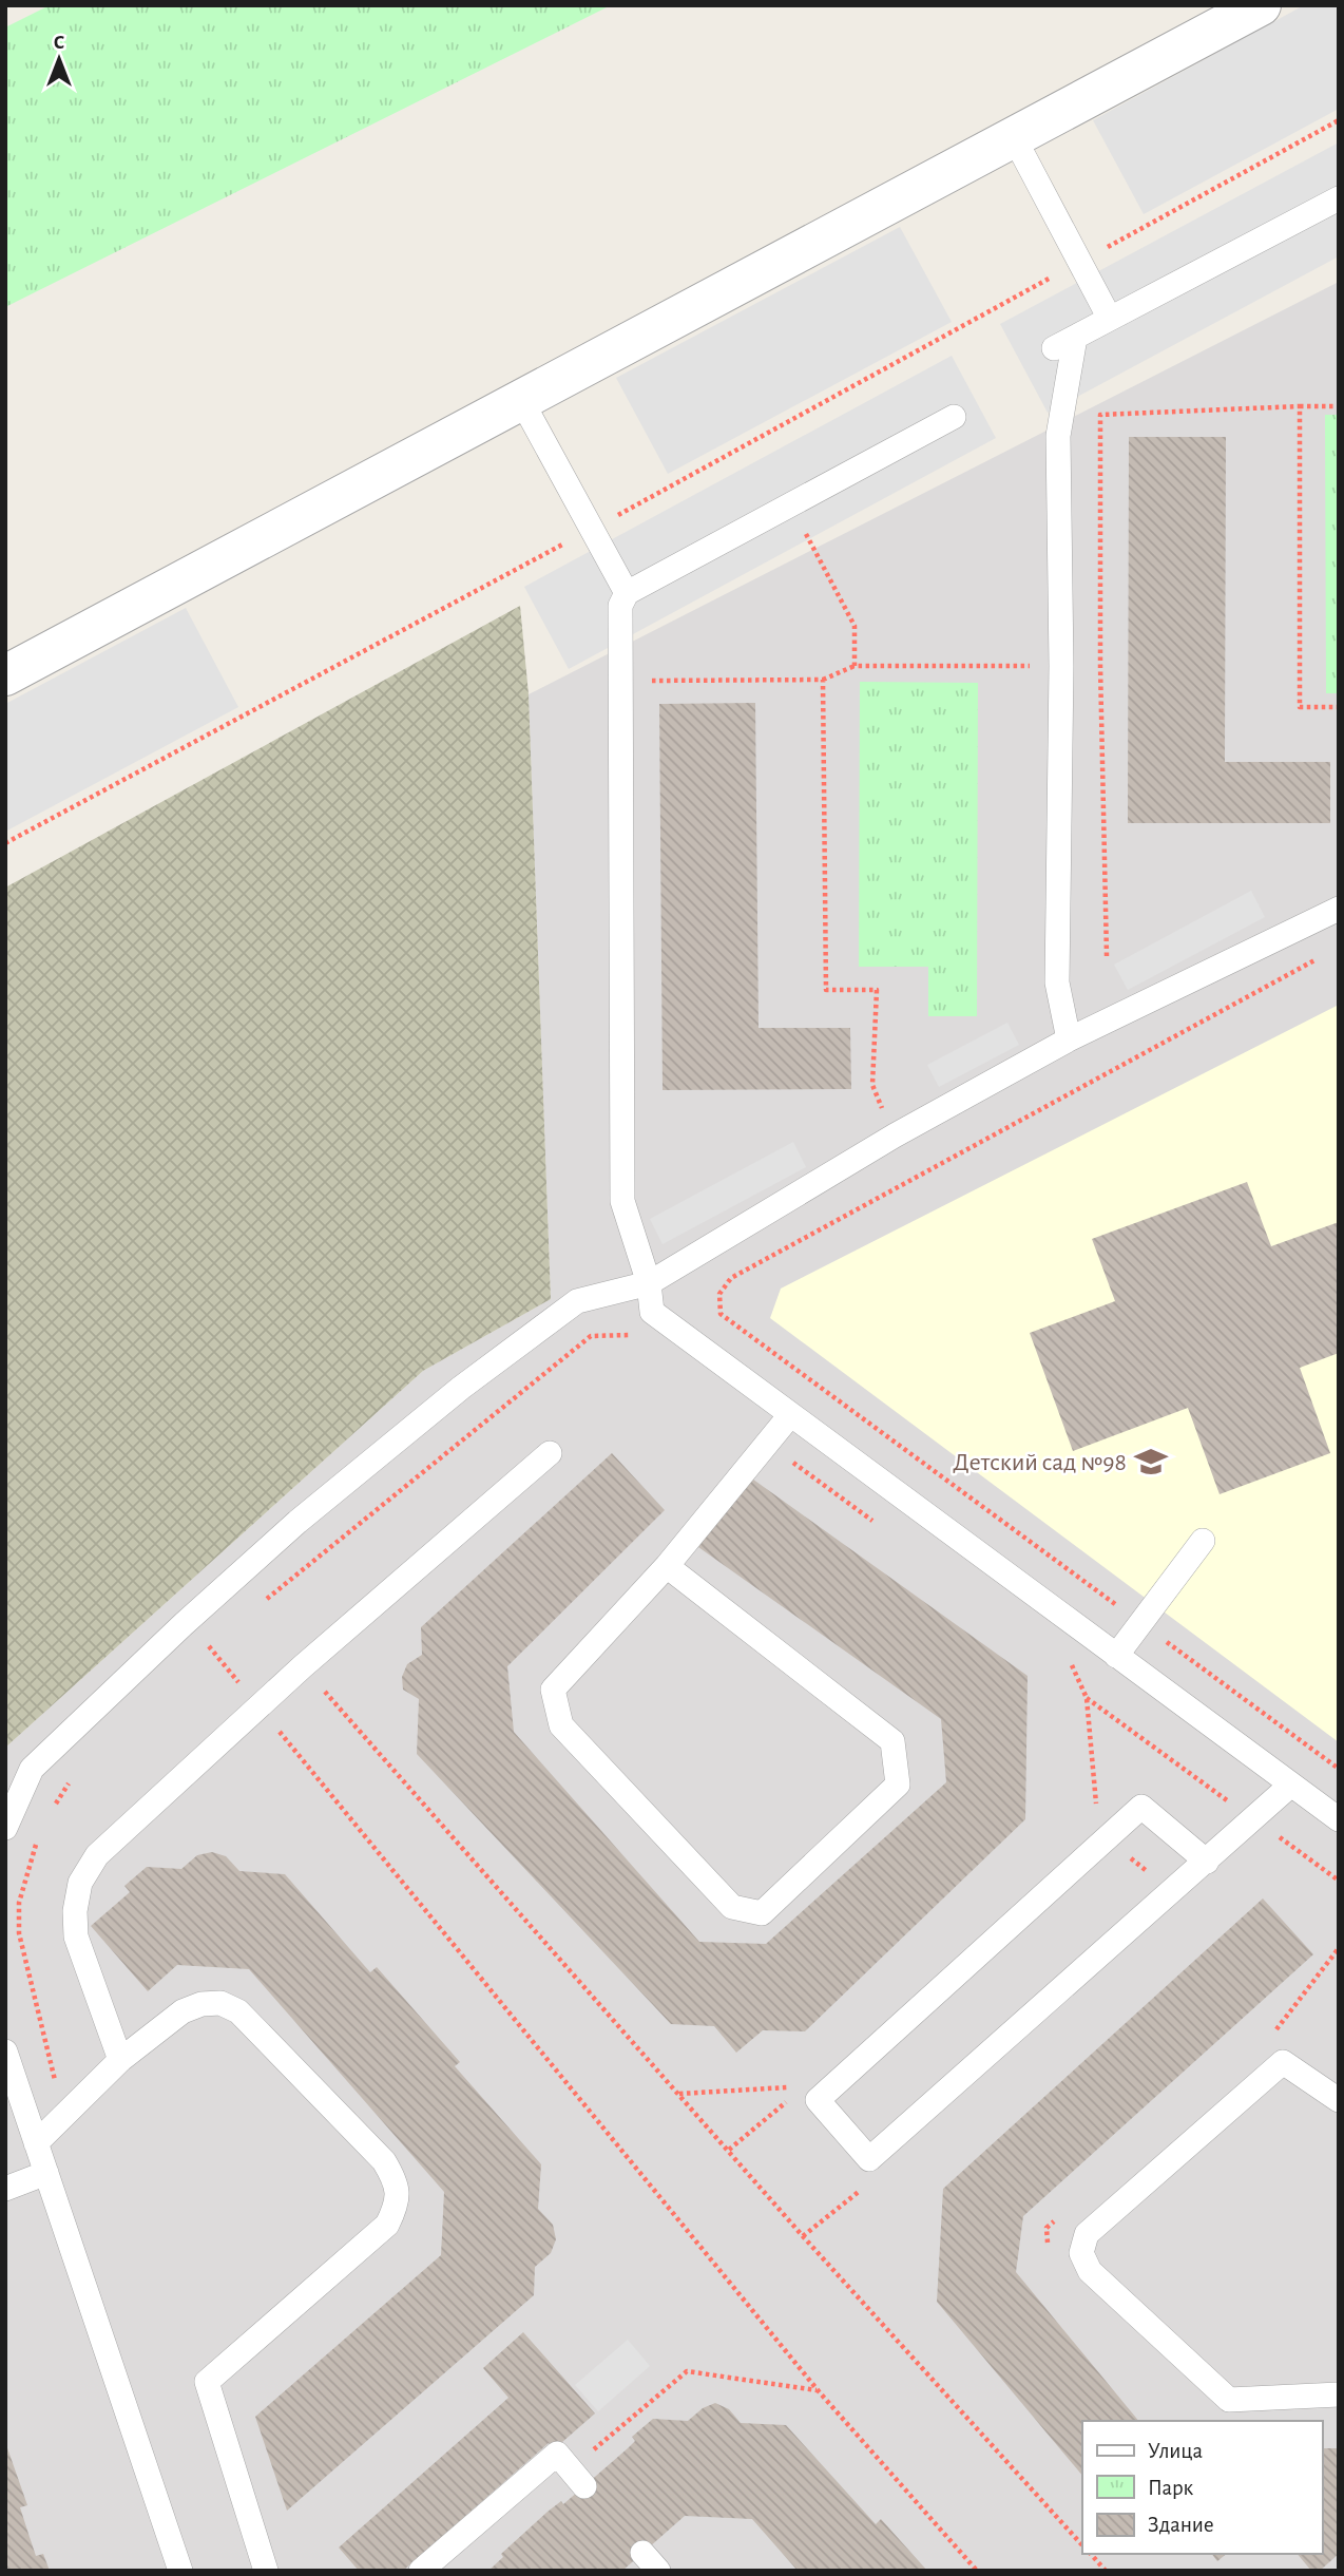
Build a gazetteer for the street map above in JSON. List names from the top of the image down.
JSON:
{
  "places": {
    "school or university": ["Детский сад №98"]
  },
  "legend": ["Улица", "Парк", "Здание"],
  "north": "top"
}
